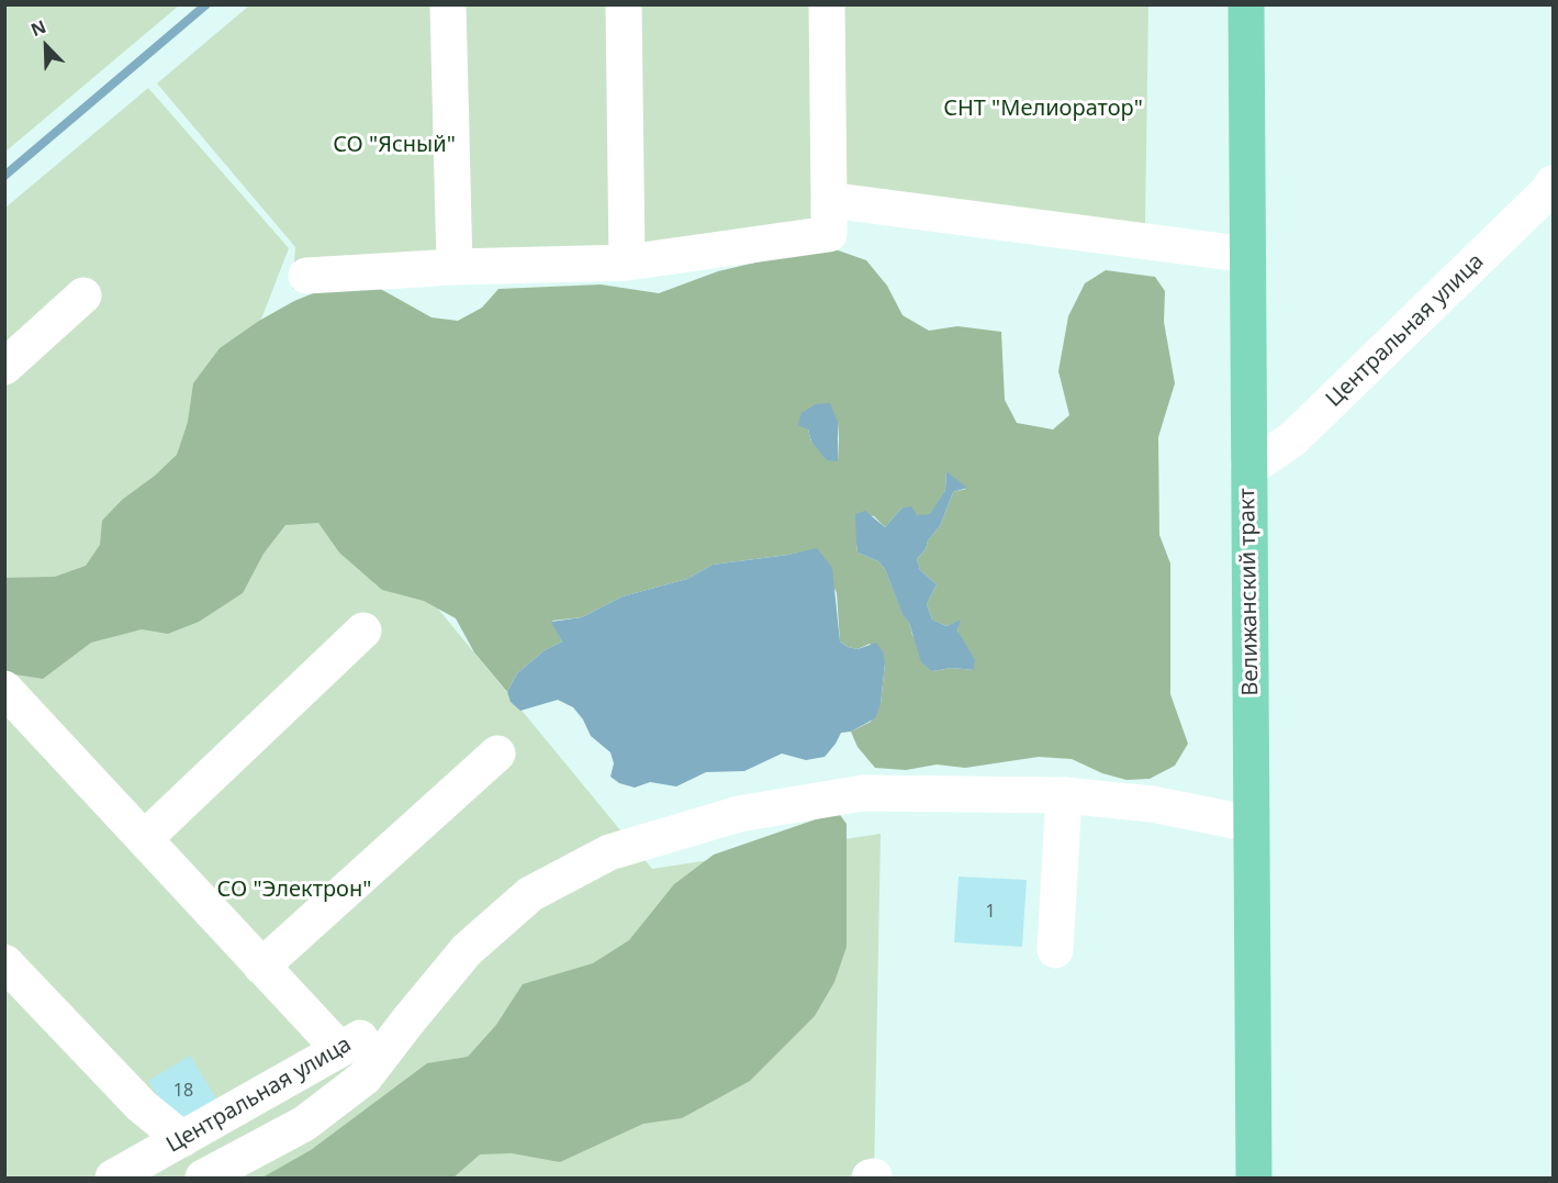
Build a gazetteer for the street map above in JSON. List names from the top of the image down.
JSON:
{
  "streets": {
    "main road": ["Велижанский тракт"],
    "street": ["Центральная улица"]
  },
  "crossings": [
    ["Центральная улица", "Велижанский тракт"]
  ],
  "parks": ["СНТ \"Мелиоратор\"", "СО \"Ясный\"", "СО \"Электрон\""],
  "house_numbers": ["1", "18"],
  "north": "top left"
}
